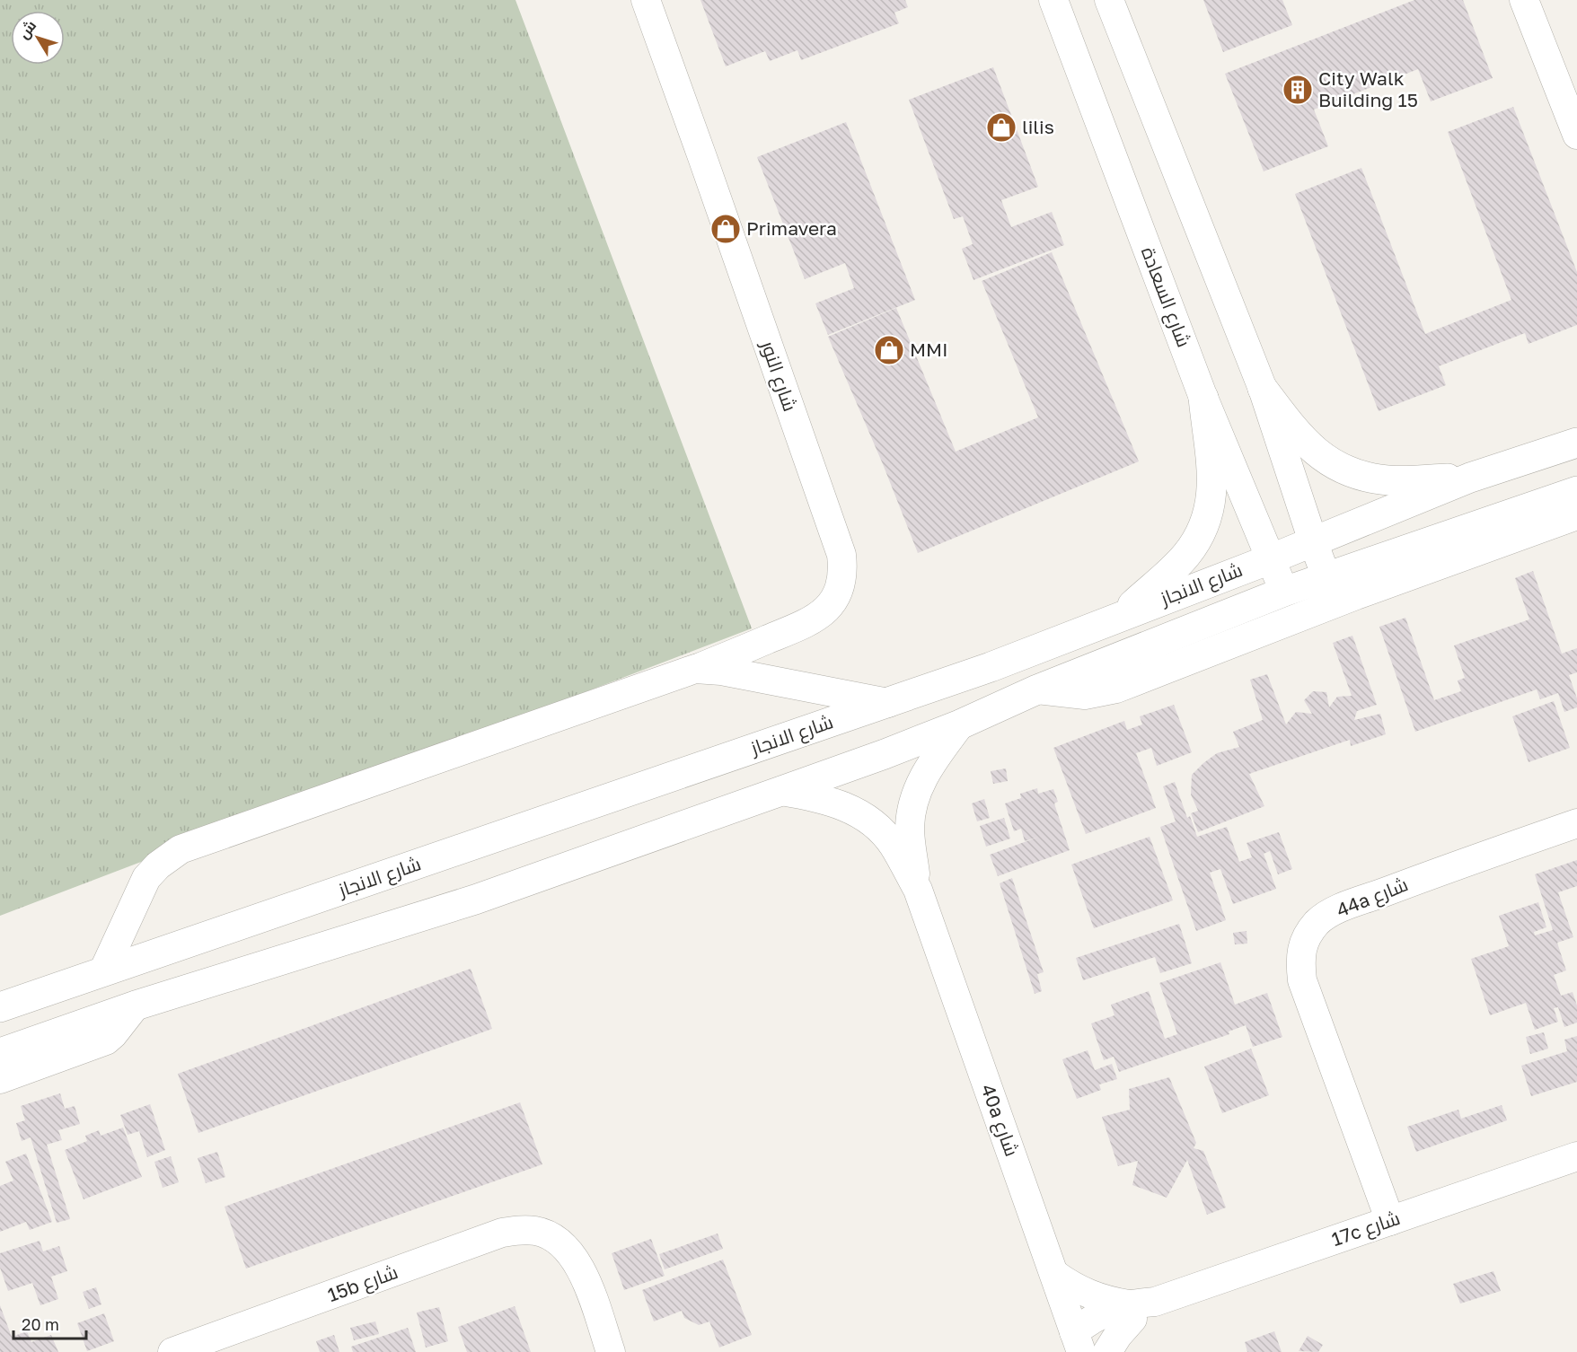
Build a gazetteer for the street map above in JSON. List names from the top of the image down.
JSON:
{
  "streets": {
    "street": [
      "شارع السعادة",
      "شارع النور",
      "شارع الانجاز",
      "44a شارع",
      "40a شارع",
      "17c شارع",
      "15b شارع"
    ]
  },
  "crossings": [
    ["شارع السعادة", "شارع الانجاز"],
    ["شارع النور", "شارع الانجاز"],
    ["شارع الانجاز", "40a شارع"],
    ["44a شارع", "17c شارع"],
    ["40a شارع", "17c شارع"]
  ],
  "places": {
    "building": ["City Walk Building 15"],
    "shop": ["lilis", "Primavera", "MMI"]
  },
  "scale_bar": "20 m",
  "north": "top left"
}
